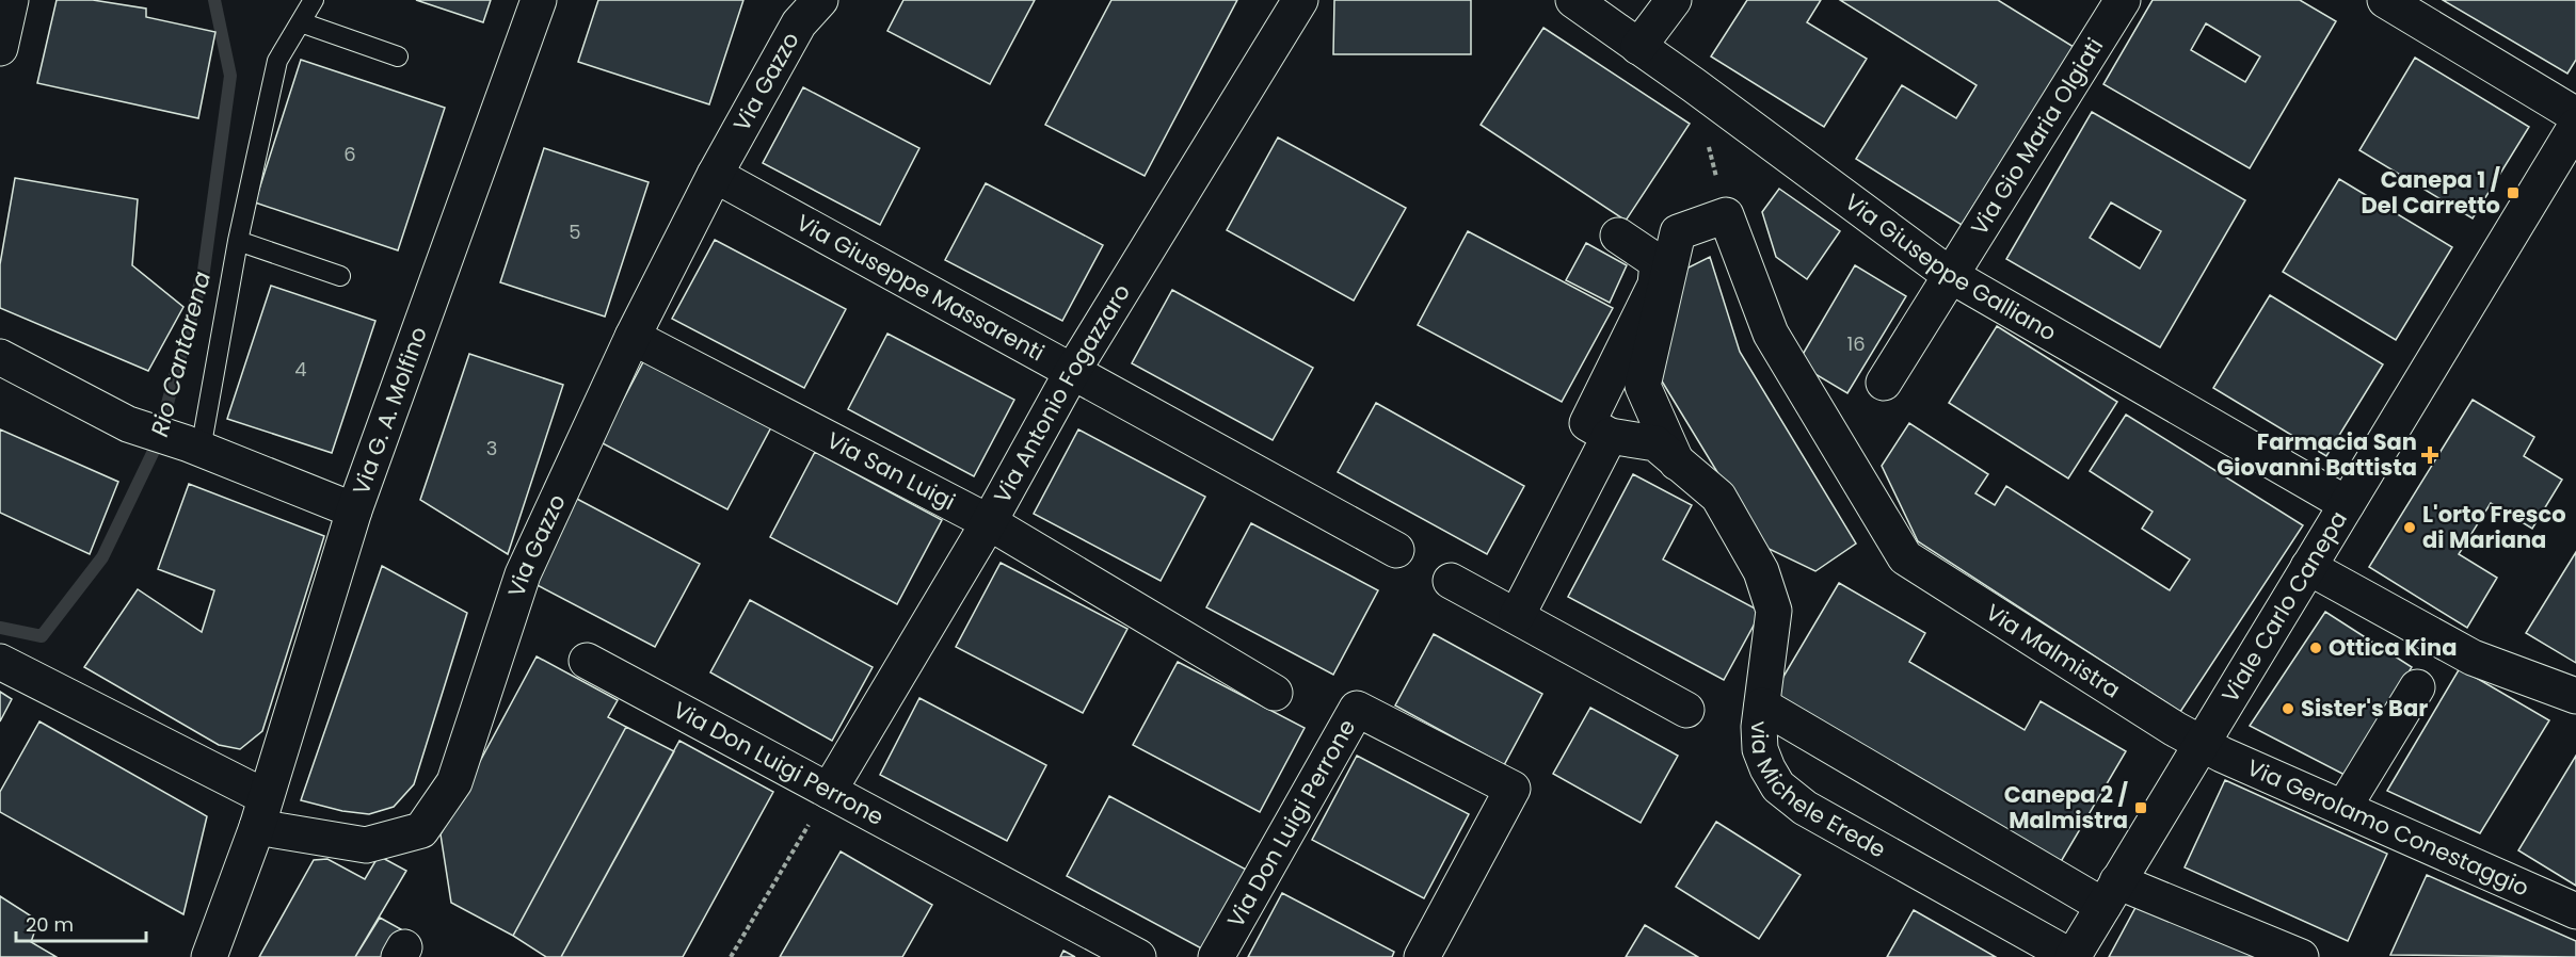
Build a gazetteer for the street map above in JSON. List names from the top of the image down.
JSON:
{
  "streets": {
    "street": [
      "Via Gazzo",
      "Via Gio Maria Olgiati",
      "Via Giuseppe Galliano",
      "Via Giuseppe Massarenti",
      "Via Antonio Fogazzaro",
      "Via G. A. Molfino",
      "Via San Luigi",
      "Viale Carlo Canepa",
      "Via Malmistra",
      "Via Don Luigi Perrone",
      "via Michele Erede",
      "Via Gerolamo Conestaggio"
    ]
  },
  "crossings": [
    ["Via Gazzo", "Via Giuseppe Massarenti"],
    ["Via Gazzo", "Via G. A. Molfino"],
    ["Via Gazzo", "Via San Luigi"],
    ["Via Gio Maria Olgiati", "Via Giuseppe Galliano"],
    ["Via Giuseppe Galliano", "Viale Carlo Canepa"],
    ["Via Giuseppe Massarenti", "Via Antonio Fogazzaro"],
    ["Via Antonio Fogazzaro", "Via San Luigi"],
    ["Via Antonio Fogazzaro", "Via Don Luigi Perrone"],
    ["Viale Carlo Canepa", "Via Malmistra"],
    ["Viale Carlo Canepa", "via Michele Erede"],
    ["Viale Carlo Canepa", "Via Gerolamo Conestaggio"],
    ["Via Malmistra", "via Michele Erede"],
    ["Via Malmistra", "Via Gerolamo Conestaggio"]
  ],
  "water": ["Rio Cantarena"],
  "places": {
    "transit": ["Canepa 1 / Del Carretto", "Canepa 2 / Malmistra"],
    "health": ["Farmacia San Giovanni Battista"],
    "other": ["L'orto Fresco di Mariana", "Ottica Kina", "Sister's Bar"]
  },
  "house_numbers": [
    "6",
    "5",
    "16",
    "4",
    "3"
  ],
  "scale_bar": "20 m"
}
